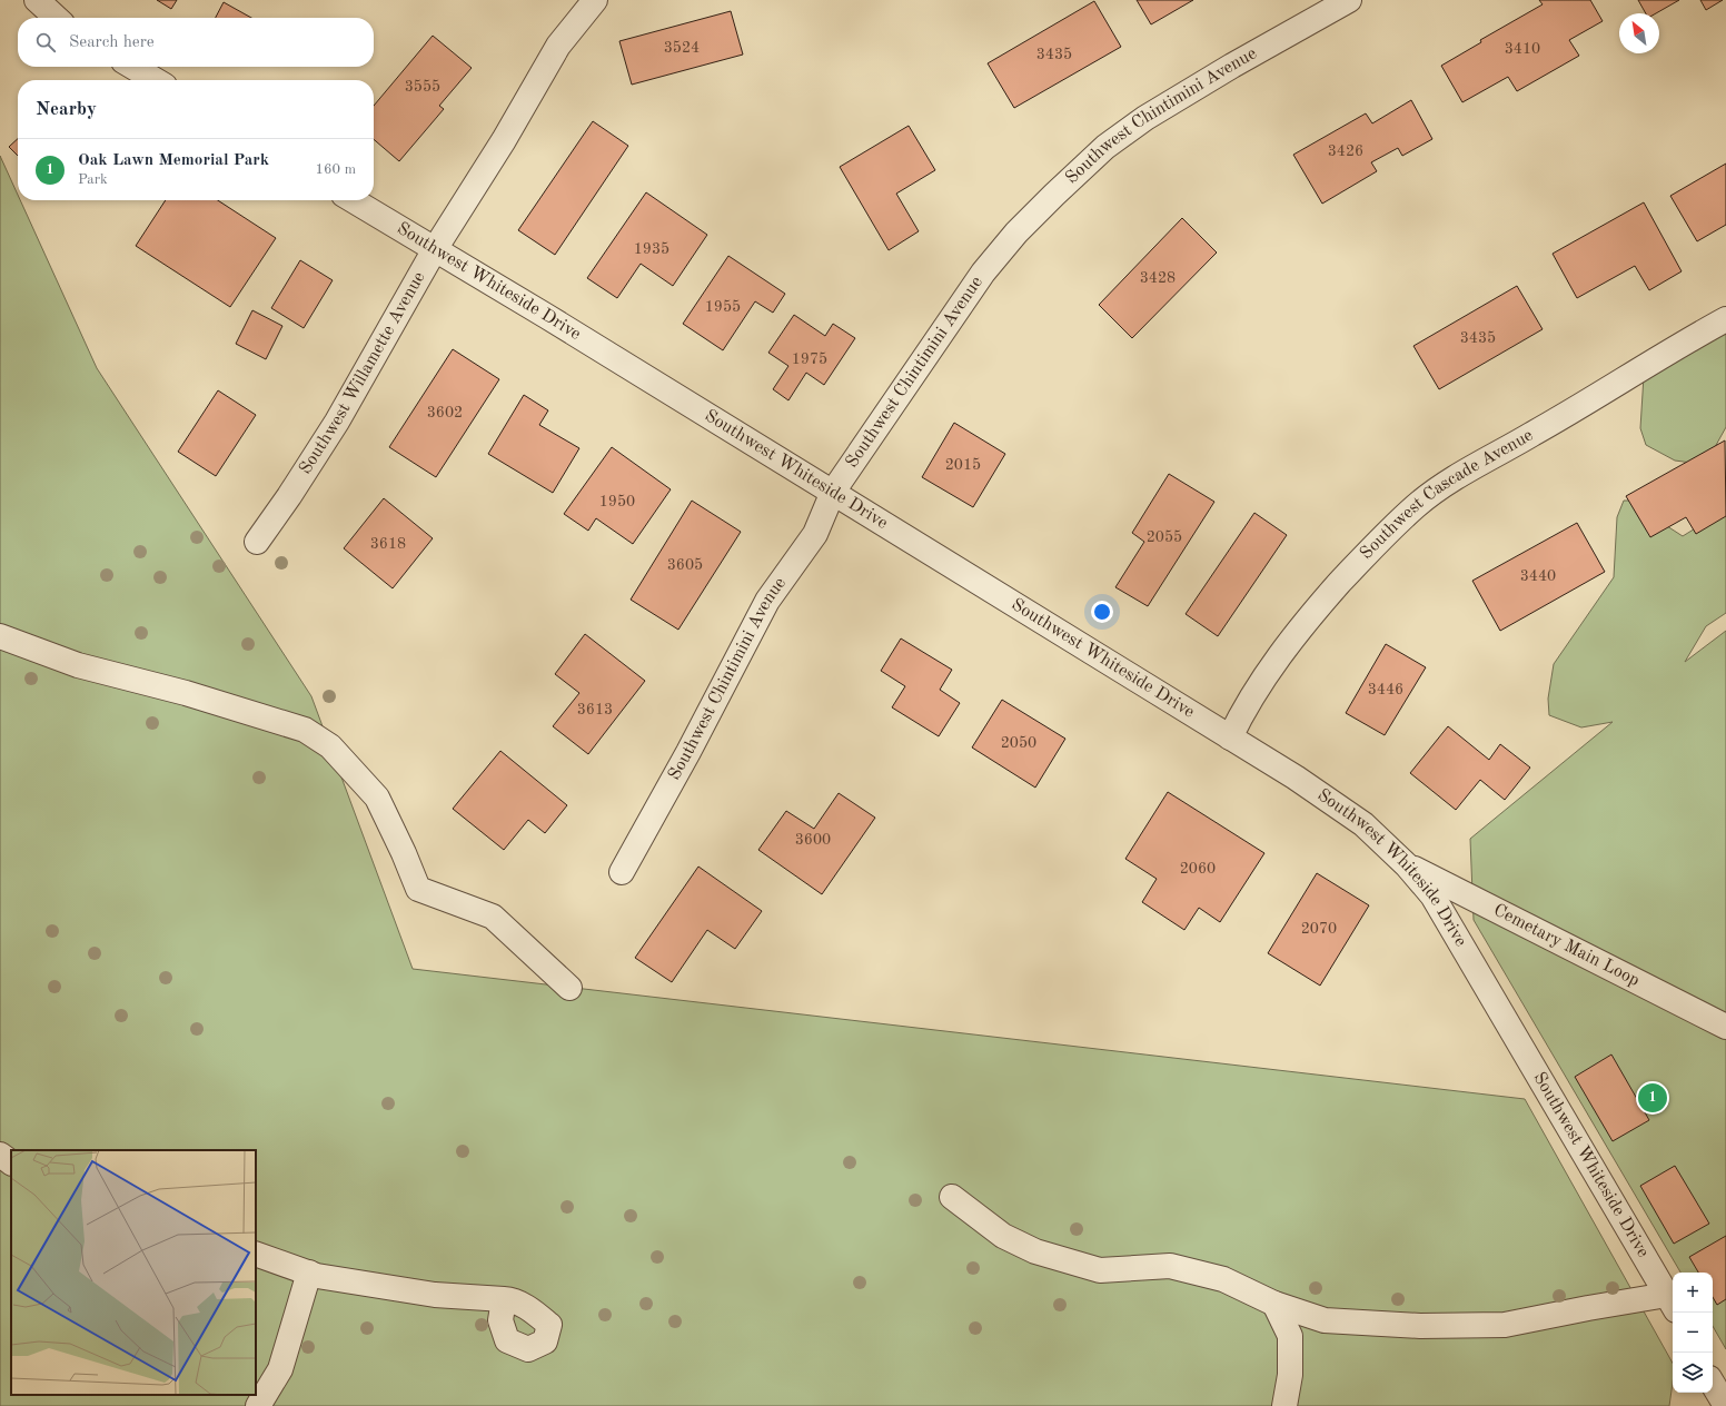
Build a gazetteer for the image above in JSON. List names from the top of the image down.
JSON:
{
  "streets": {
    "street": [
      "Southwest Chintimini Avenue",
      "Southwest Whiteside Drive",
      "Southwest Willamette Avenue",
      "Southwest Cascade Avenue",
      "Cemetary Main Loop"
    ]
  },
  "crossings": [
    ["Southwest Chintimini Avenue", "Southwest Whiteside Drive"],
    ["Southwest Whiteside Drive", "Southwest Willamette Avenue"],
    ["Southwest Whiteside Drive", "Southwest Cascade Avenue"],
    ["Southwest Whiteside Drive", "Cemetary Main Loop"]
  ],
  "house_numbers": [
    "3524",
    "3410",
    "3435",
    "3555",
    "3426",
    "1935",
    "3428",
    "1955",
    "3435",
    "1975",
    "3602",
    "2015",
    "1950",
    "2055",
    "3618",
    "3605",
    "3440",
    "3446",
    "3613",
    "2050",
    "3600",
    "2060",
    "2070"
  ],
  "north": "top left",
  "page": {
    "search": "Search here",
    "heading": "Nearby",
    "list": [
      {
        "mark": "1",
        "name": "Oak Lawn Memorial Park",
        "note": "Park",
        "value": "160 m"
      }
    ],
    "pins": "1",
    "map_buttons": ["+", "−"]
  }
}
